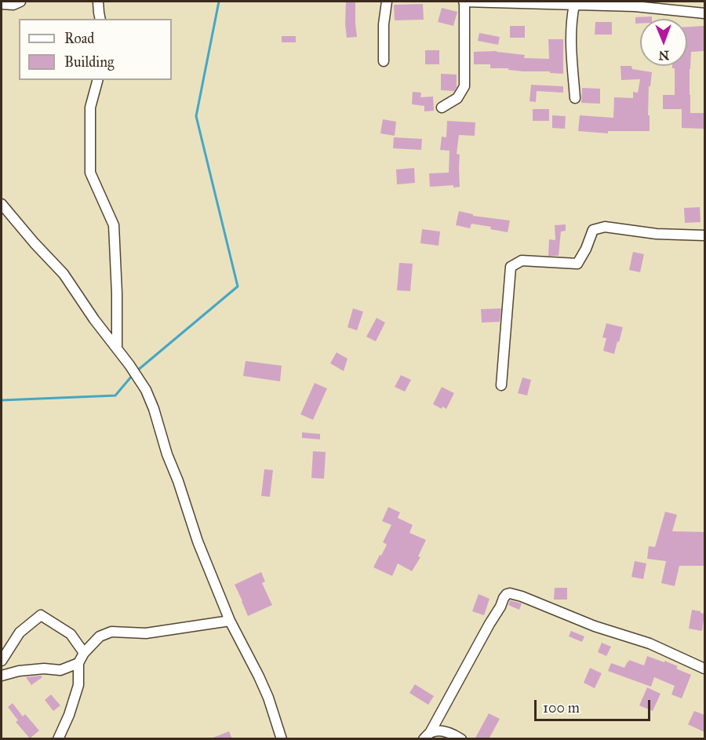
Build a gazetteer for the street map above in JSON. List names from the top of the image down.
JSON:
{
  "legend": ["Road", "Building"],
  "scale_bar": "100 m",
  "north": "bottom"
}
